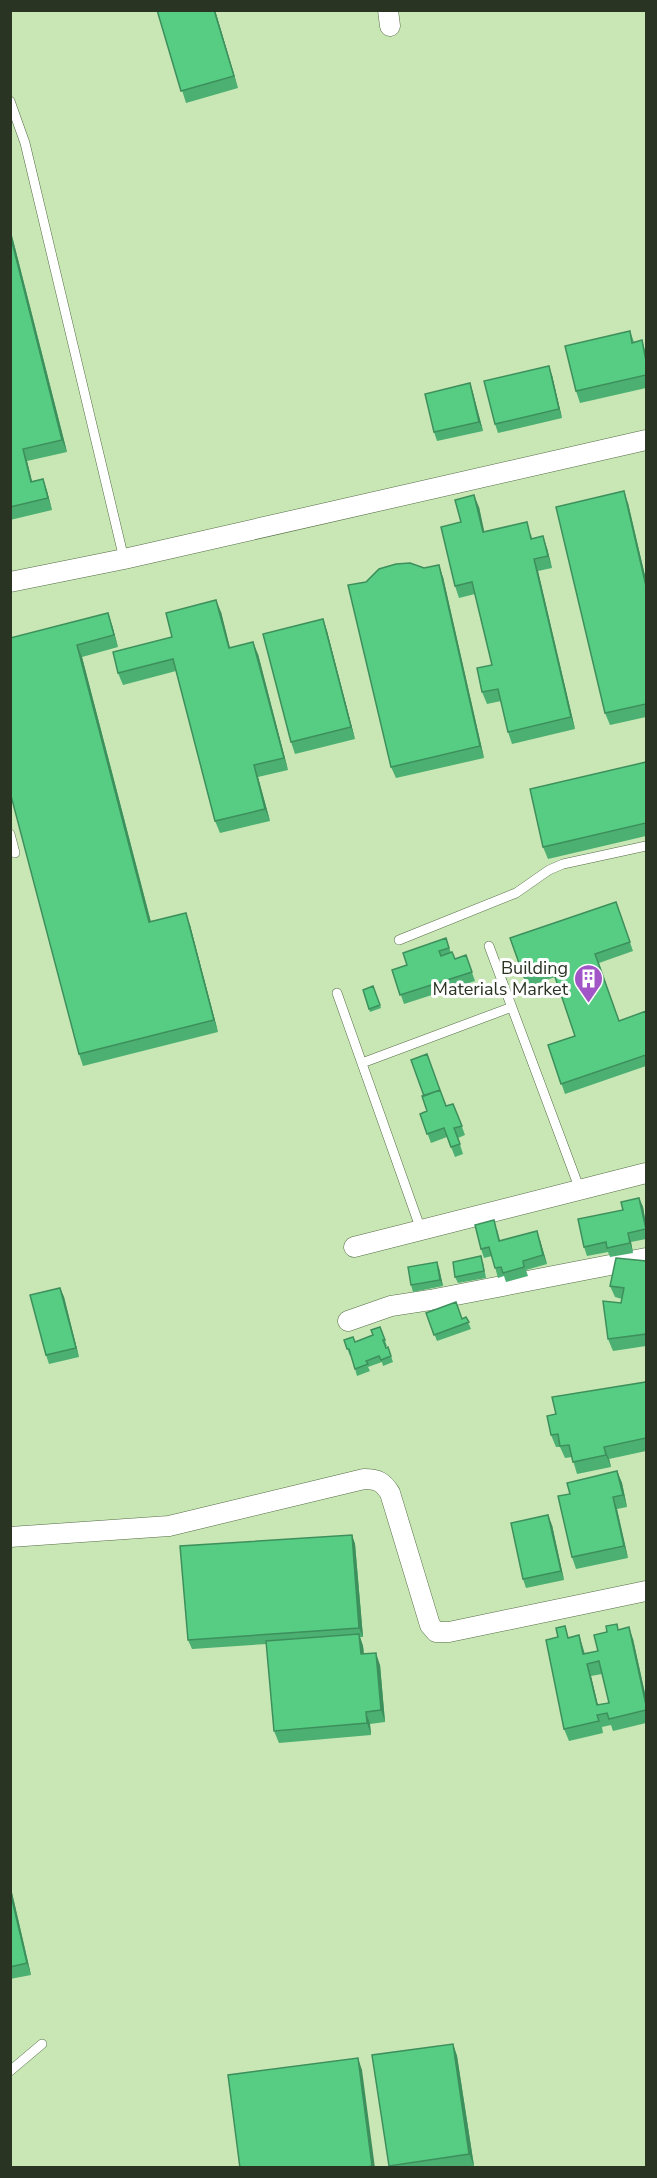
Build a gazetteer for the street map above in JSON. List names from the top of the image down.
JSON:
{
  "places": {
    "building": ["Building Materials Market"]
  }
}
